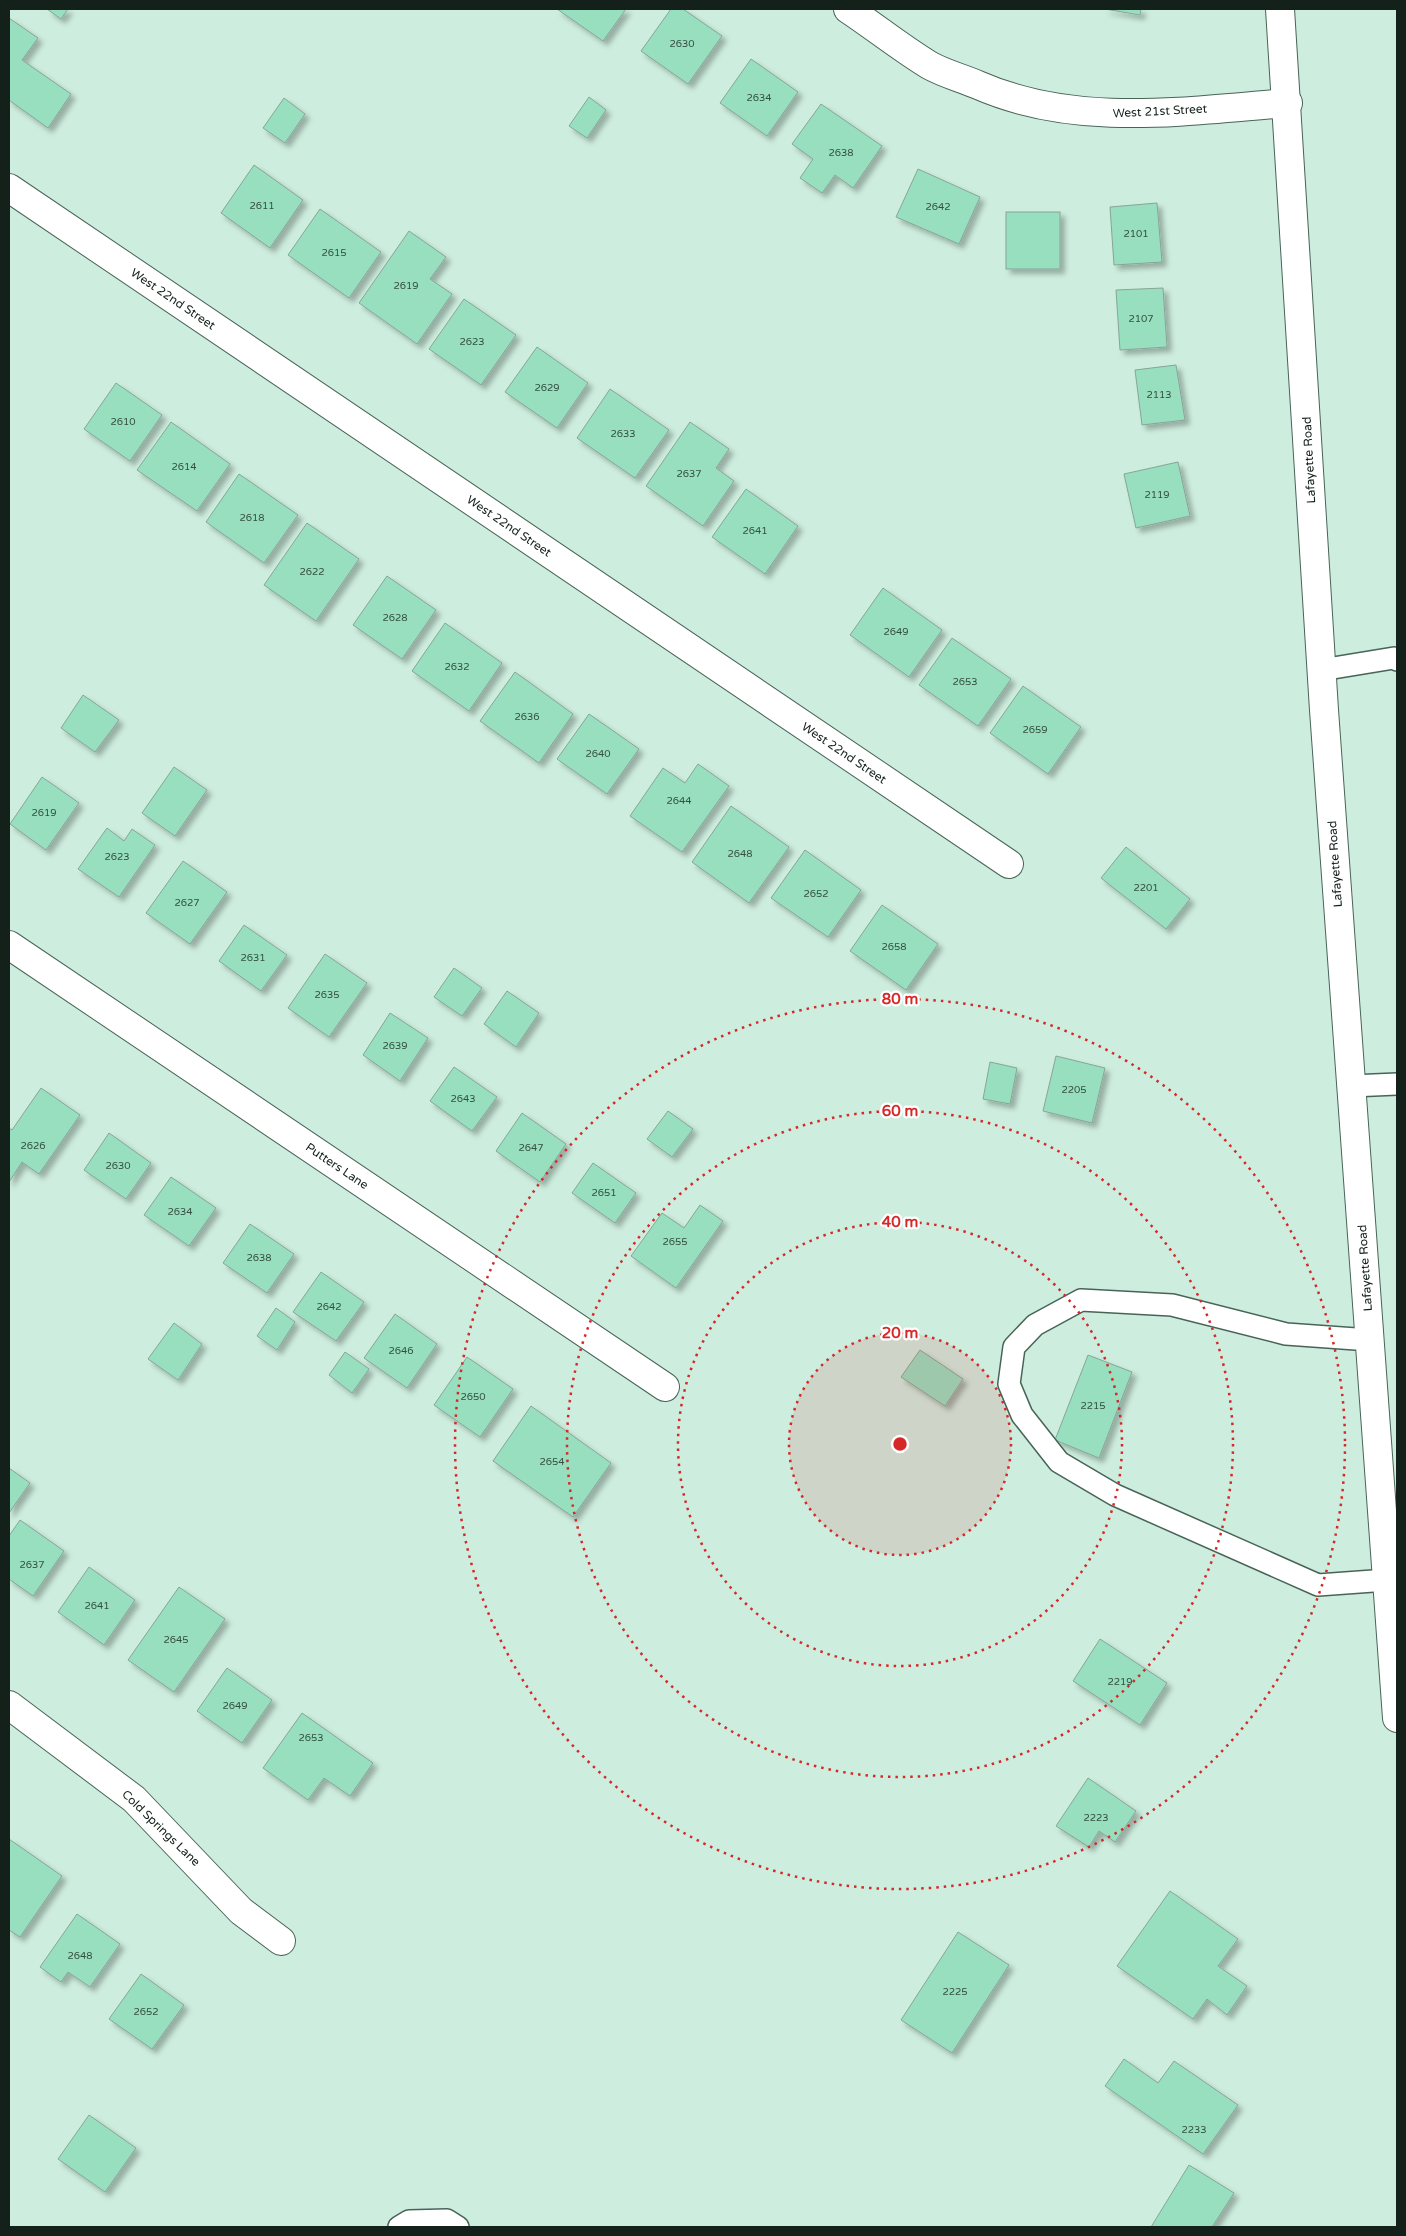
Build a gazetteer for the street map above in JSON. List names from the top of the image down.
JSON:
{
  "streets": {
    "street": [
      "West 21st Street",
      "West 22nd Street",
      "Lafayette Road",
      "Putters Lane",
      "Cold Springs Lane"
    ]
  },
  "crossings": [
    ["West 21st Street", "Lafayette Road"]
  ],
  "house_numbers": [
    "2630",
    "2634",
    "2638",
    "2611",
    "2642",
    "2101",
    "2615",
    "2619",
    "2107",
    "2623",
    "2629",
    "2113",
    "2610",
    "2633",
    "2614",
    "2637",
    "2119",
    "2618",
    "2641",
    "2622",
    "2628",
    "2649",
    "2632",
    "2653",
    "2636",
    "2659",
    "2640",
    "2644",
    "2619",
    "2648",
    "2623",
    "2201",
    "2652",
    "2627",
    "2658",
    "2631",
    "2635",
    "2639",
    "2205",
    "2643",
    "2626",
    "2647",
    "2630",
    "2651",
    "2634",
    "2655",
    "2638",
    "2642",
    "2646",
    "2650",
    "2215",
    "2654",
    "2637",
    "2641",
    "2645",
    "2219",
    "2649",
    "2653",
    "2223",
    "2648",
    "2225",
    "2652",
    "2233"
  ],
  "rings": [
    "80 m",
    "60 m",
    "40 m",
    "20 m"
  ]
}
